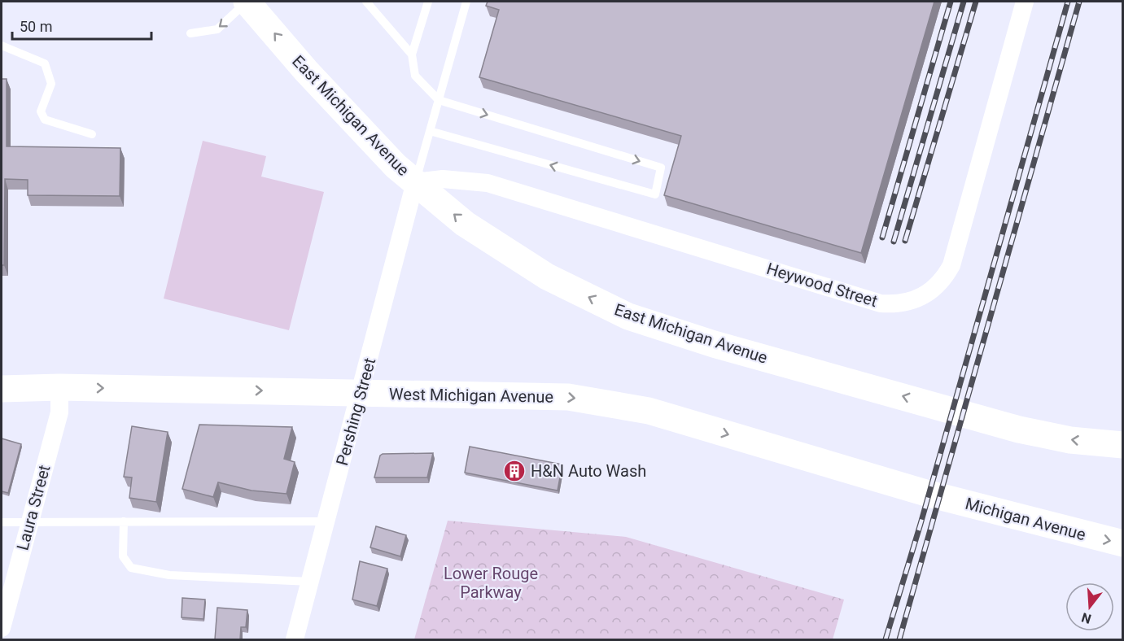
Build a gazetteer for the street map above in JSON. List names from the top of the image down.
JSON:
{
  "streets": {
    "main road": ["East Michigan Avenue", "West Michigan Avenue", "Michigan Avenue"],
    "street": ["Heywood Street", "Pershing Street", "Laura Street"]
  },
  "crossings": [
    ["East Michigan Avenue", "Heywood Street"],
    ["East Michigan Avenue", "Pershing Street"],
    ["Heywood Street", "Pershing Street"],
    ["West Michigan Avenue", "Pershing Street"],
    ["West Michigan Avenue", "Laura Street"],
    ["West Michigan Avenue", "Michigan Avenue"]
  ],
  "one_way": ["East Michigan Avenue", "West Michigan Avenue", "Michigan Avenue"],
  "parks": ["Lower Rouge Parkway"],
  "places": {
    "building": ["H&N Auto Wash"]
  },
  "scale_bar": "50 m",
  "north": "bottom"
}
